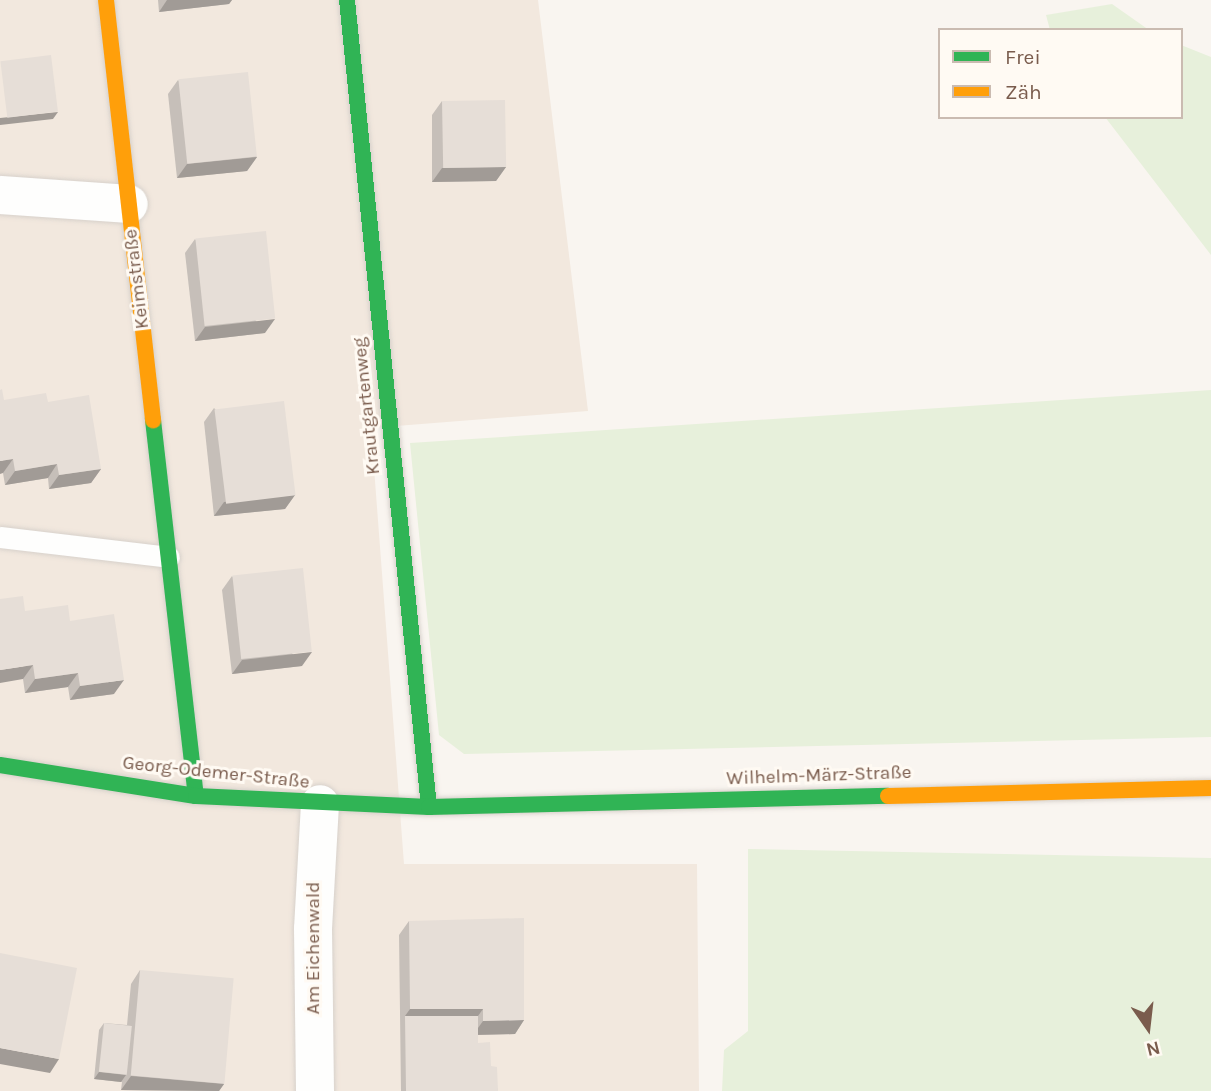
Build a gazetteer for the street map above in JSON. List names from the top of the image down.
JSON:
{
  "streets": {
    "street": [
      "Keimstraße",
      "Krautgartenweg",
      "Georg-Odemer-Straße",
      "Wilhelm-März-Straße",
      "Am Eichenwald"
    ]
  },
  "crossings": [
    ["Keimstraße", "Georg-Odemer-Straße"],
    ["Krautgartenweg", "Georg-Odemer-Straße"],
    ["Krautgartenweg", "Wilhelm-März-Straße"],
    ["Georg-Odemer-Straße", "Wilhelm-März-Straße"],
    ["Georg-Odemer-Straße", "Am Eichenwald"]
  ],
  "legend": ["Frei", "Zäh"],
  "north": "bottom"
}
